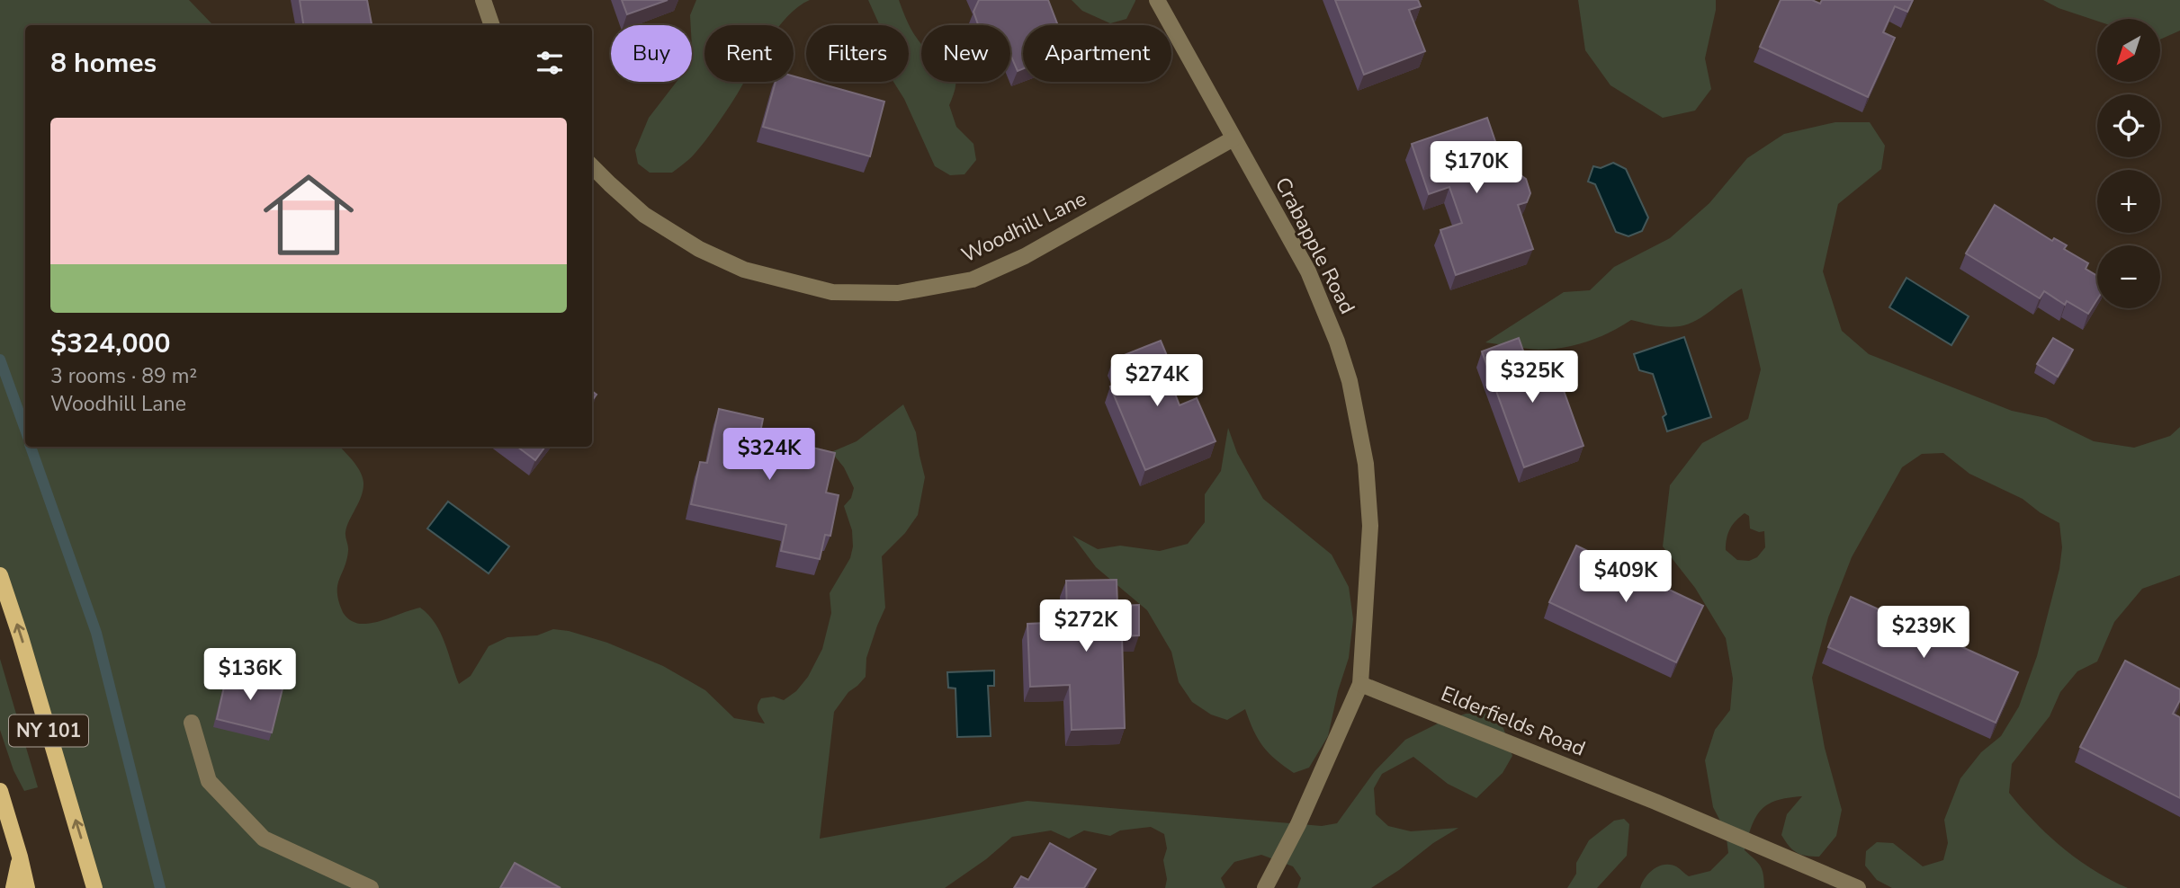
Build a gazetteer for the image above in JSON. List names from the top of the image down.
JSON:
{
  "streets": {
    "main road": ["NY 101"],
    "street": ["Woodhill Lane", "Crabapple Road", "Elderfields Road"]
  },
  "crossings": [
    ["Woodhill Lane", "Crabapple Road"],
    ["Crabapple Road", "Elderfields Road"]
  ],
  "north": "bottom left",
  "page": {
    "map_buttons": ["+", "−"],
    "chip": [
      "Buy",
      "Rent",
      "Filters",
      "New",
      "Apartment"
    ],
    "heading": "8 homes",
    "list": [
      {
        "name": "$324,000",
        "note": "3 rooms · 89 m² · Woodhill Lane"
      }
    ],
    "price": [
      "$170K",
      "$325K",
      "$274K",
      "$324K",
      "$409K",
      "$272K",
      "$239K",
      "$136K"
    ]
  }
}
